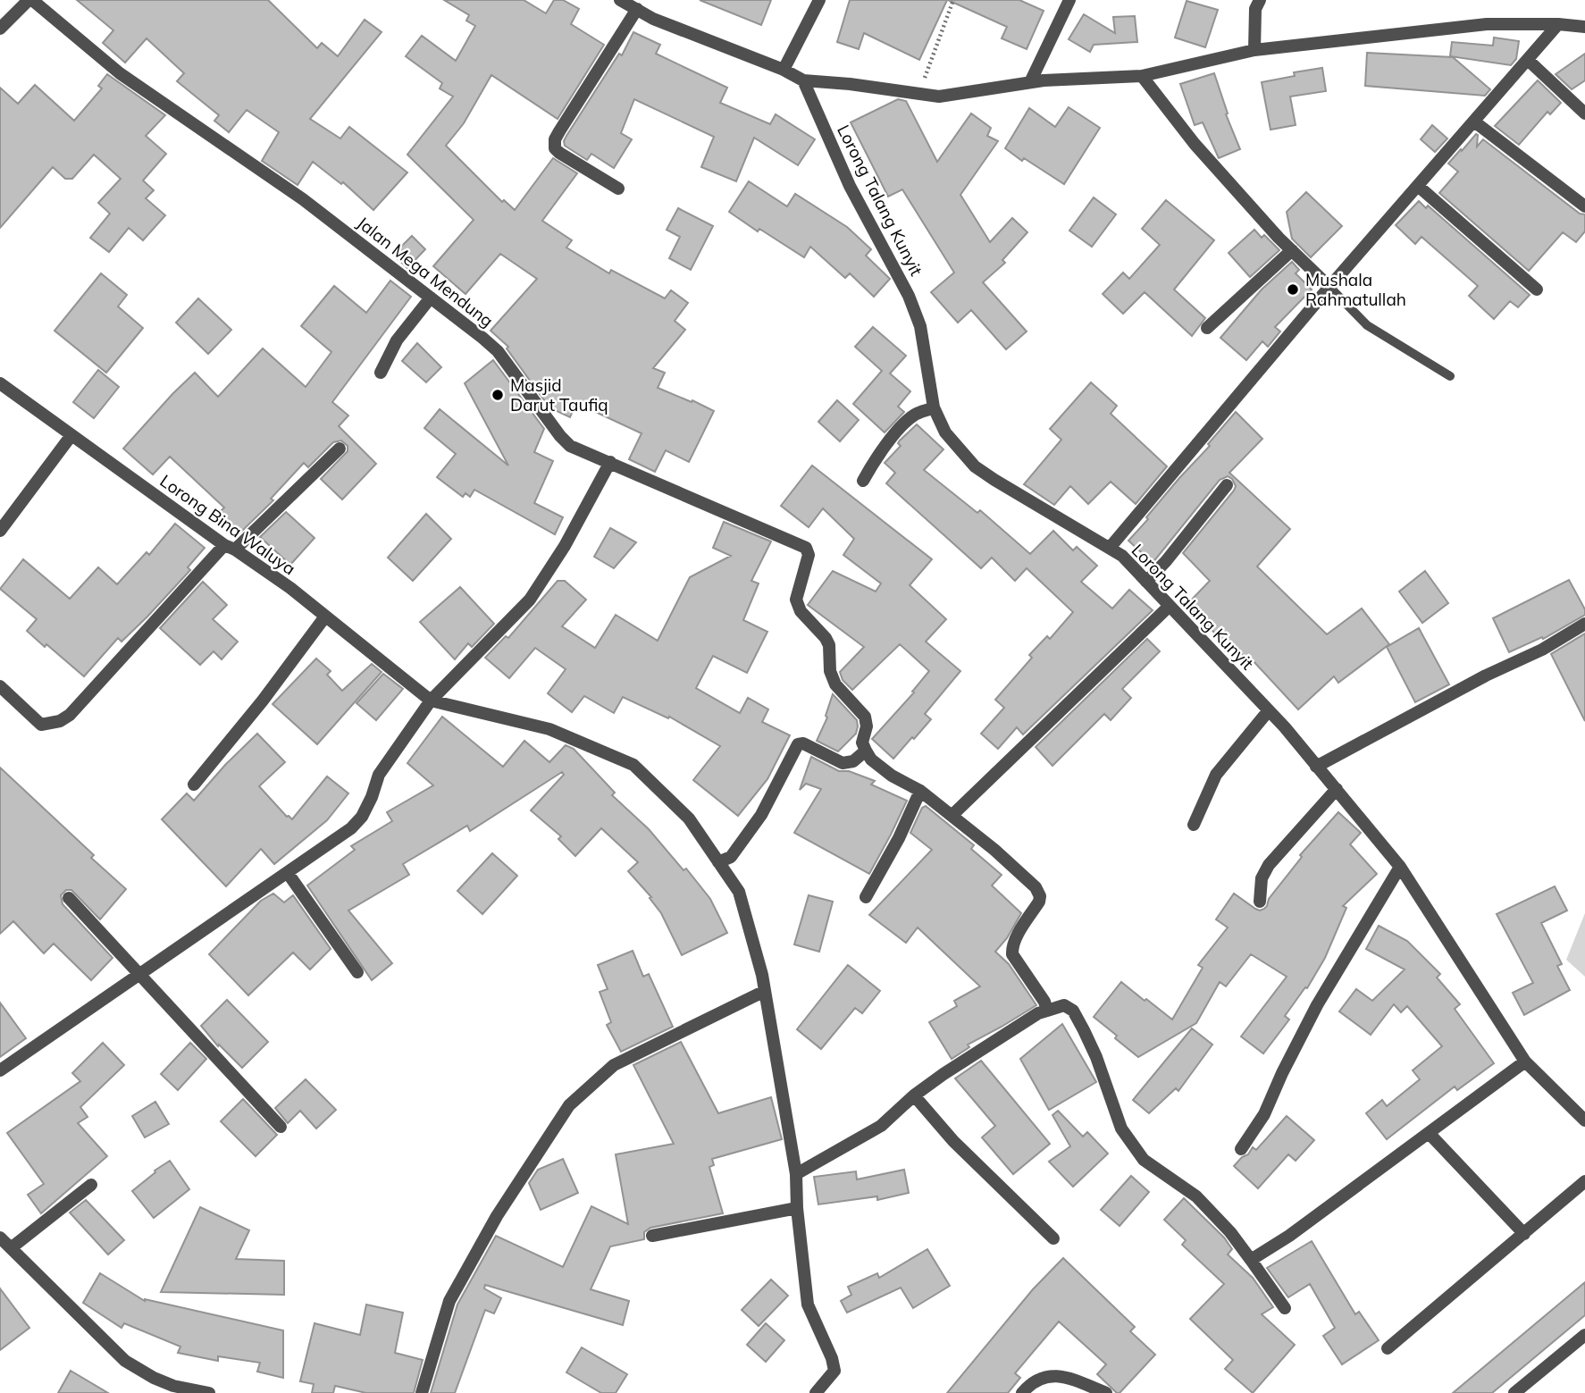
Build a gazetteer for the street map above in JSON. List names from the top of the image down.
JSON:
{
  "streets": {
    "street": ["Lorong Talang Kunyit", "Jalan Mega Mendung", "Lorong Bina Waluya"]
  },
  "places": ["Mushala Rahmatullah", "Masjid Darut Taufiq"]
}
